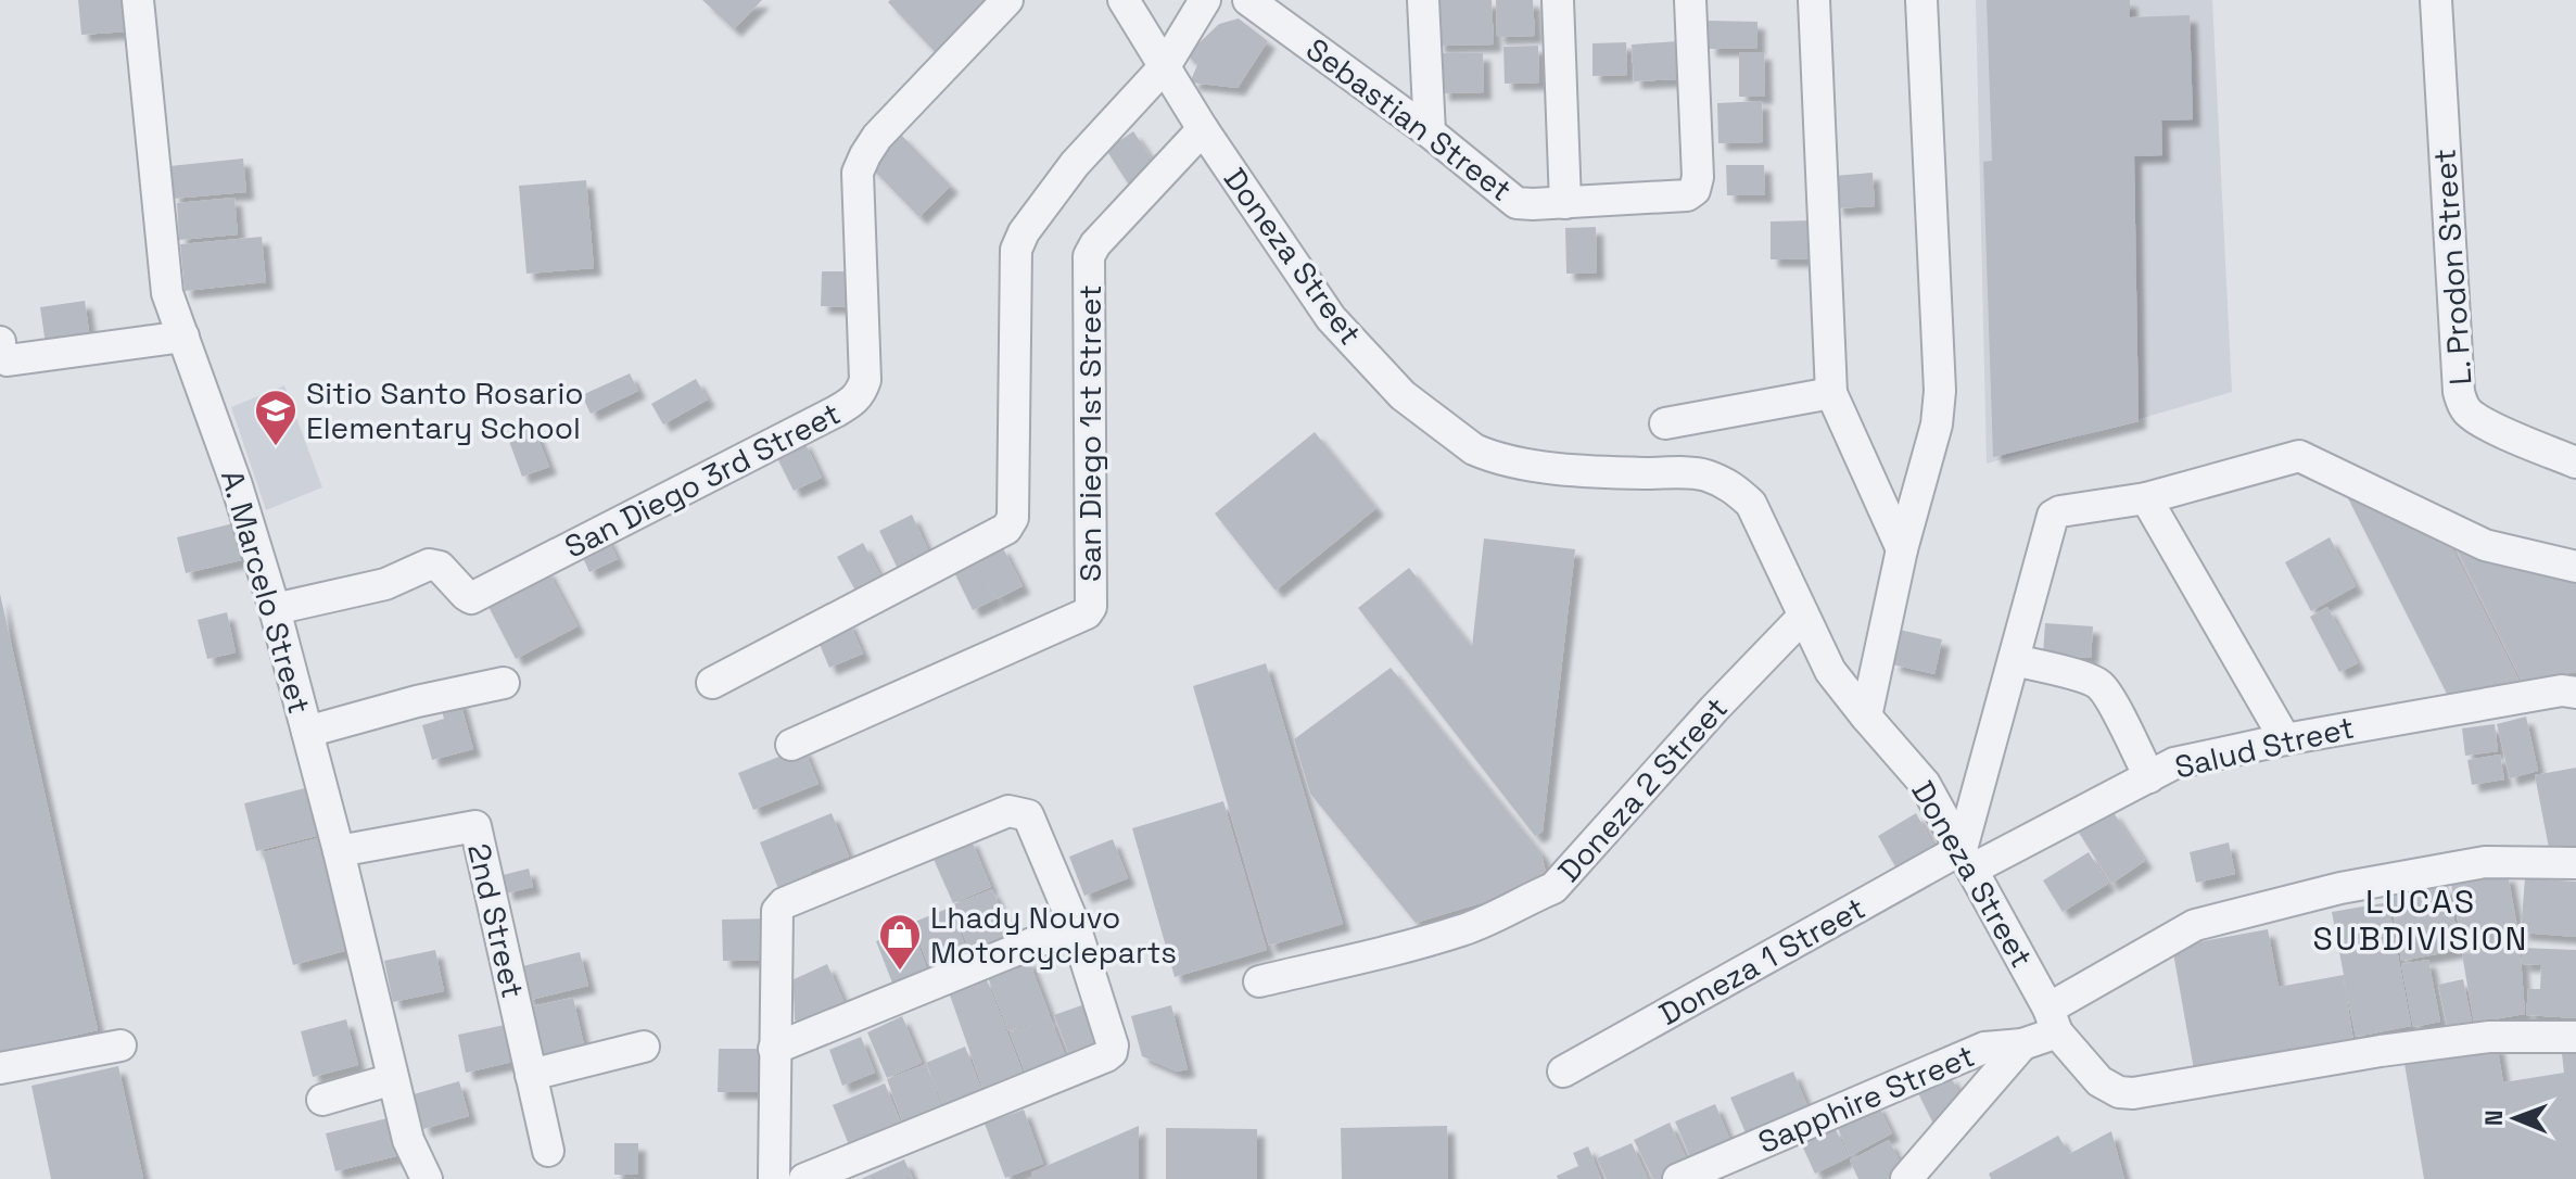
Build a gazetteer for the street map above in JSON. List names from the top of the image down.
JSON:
{
  "streets": {
    "street": [
      "Sebastian Street",
      "Doneza Street",
      "L. Prodon Street",
      "San Diego 1st Street",
      "San Diego 3rd Street",
      "A. Marcelo Street",
      "Salud Street",
      "Doneza 2 Street",
      "2nd Street",
      "Doneza 1 Street",
      "Sapphire Street"
    ]
  },
  "crossings": [
    ["Doneza Street", "San Diego 1st Street"],
    ["Doneza Street", "Salud Street"],
    ["Doneza Street", "Doneza 2 Street"],
    ["Doneza Street", "Doneza 1 Street"],
    ["Doneza Street", "Sapphire Street"],
    ["San Diego 3rd Street", "A. Marcelo Street"],
    ["A. Marcelo Street", "2nd Street"],
    ["Salud Street", "Doneza 1 Street"]
  ],
  "districts": ["LUCAS SUBDIVISION"],
  "places": {
    "school or university": ["Sitio Santo Rosario Elementary School"],
    "shop": ["Lhady Nouvo Motorcycleparts"]
  },
  "north": "left"
}
